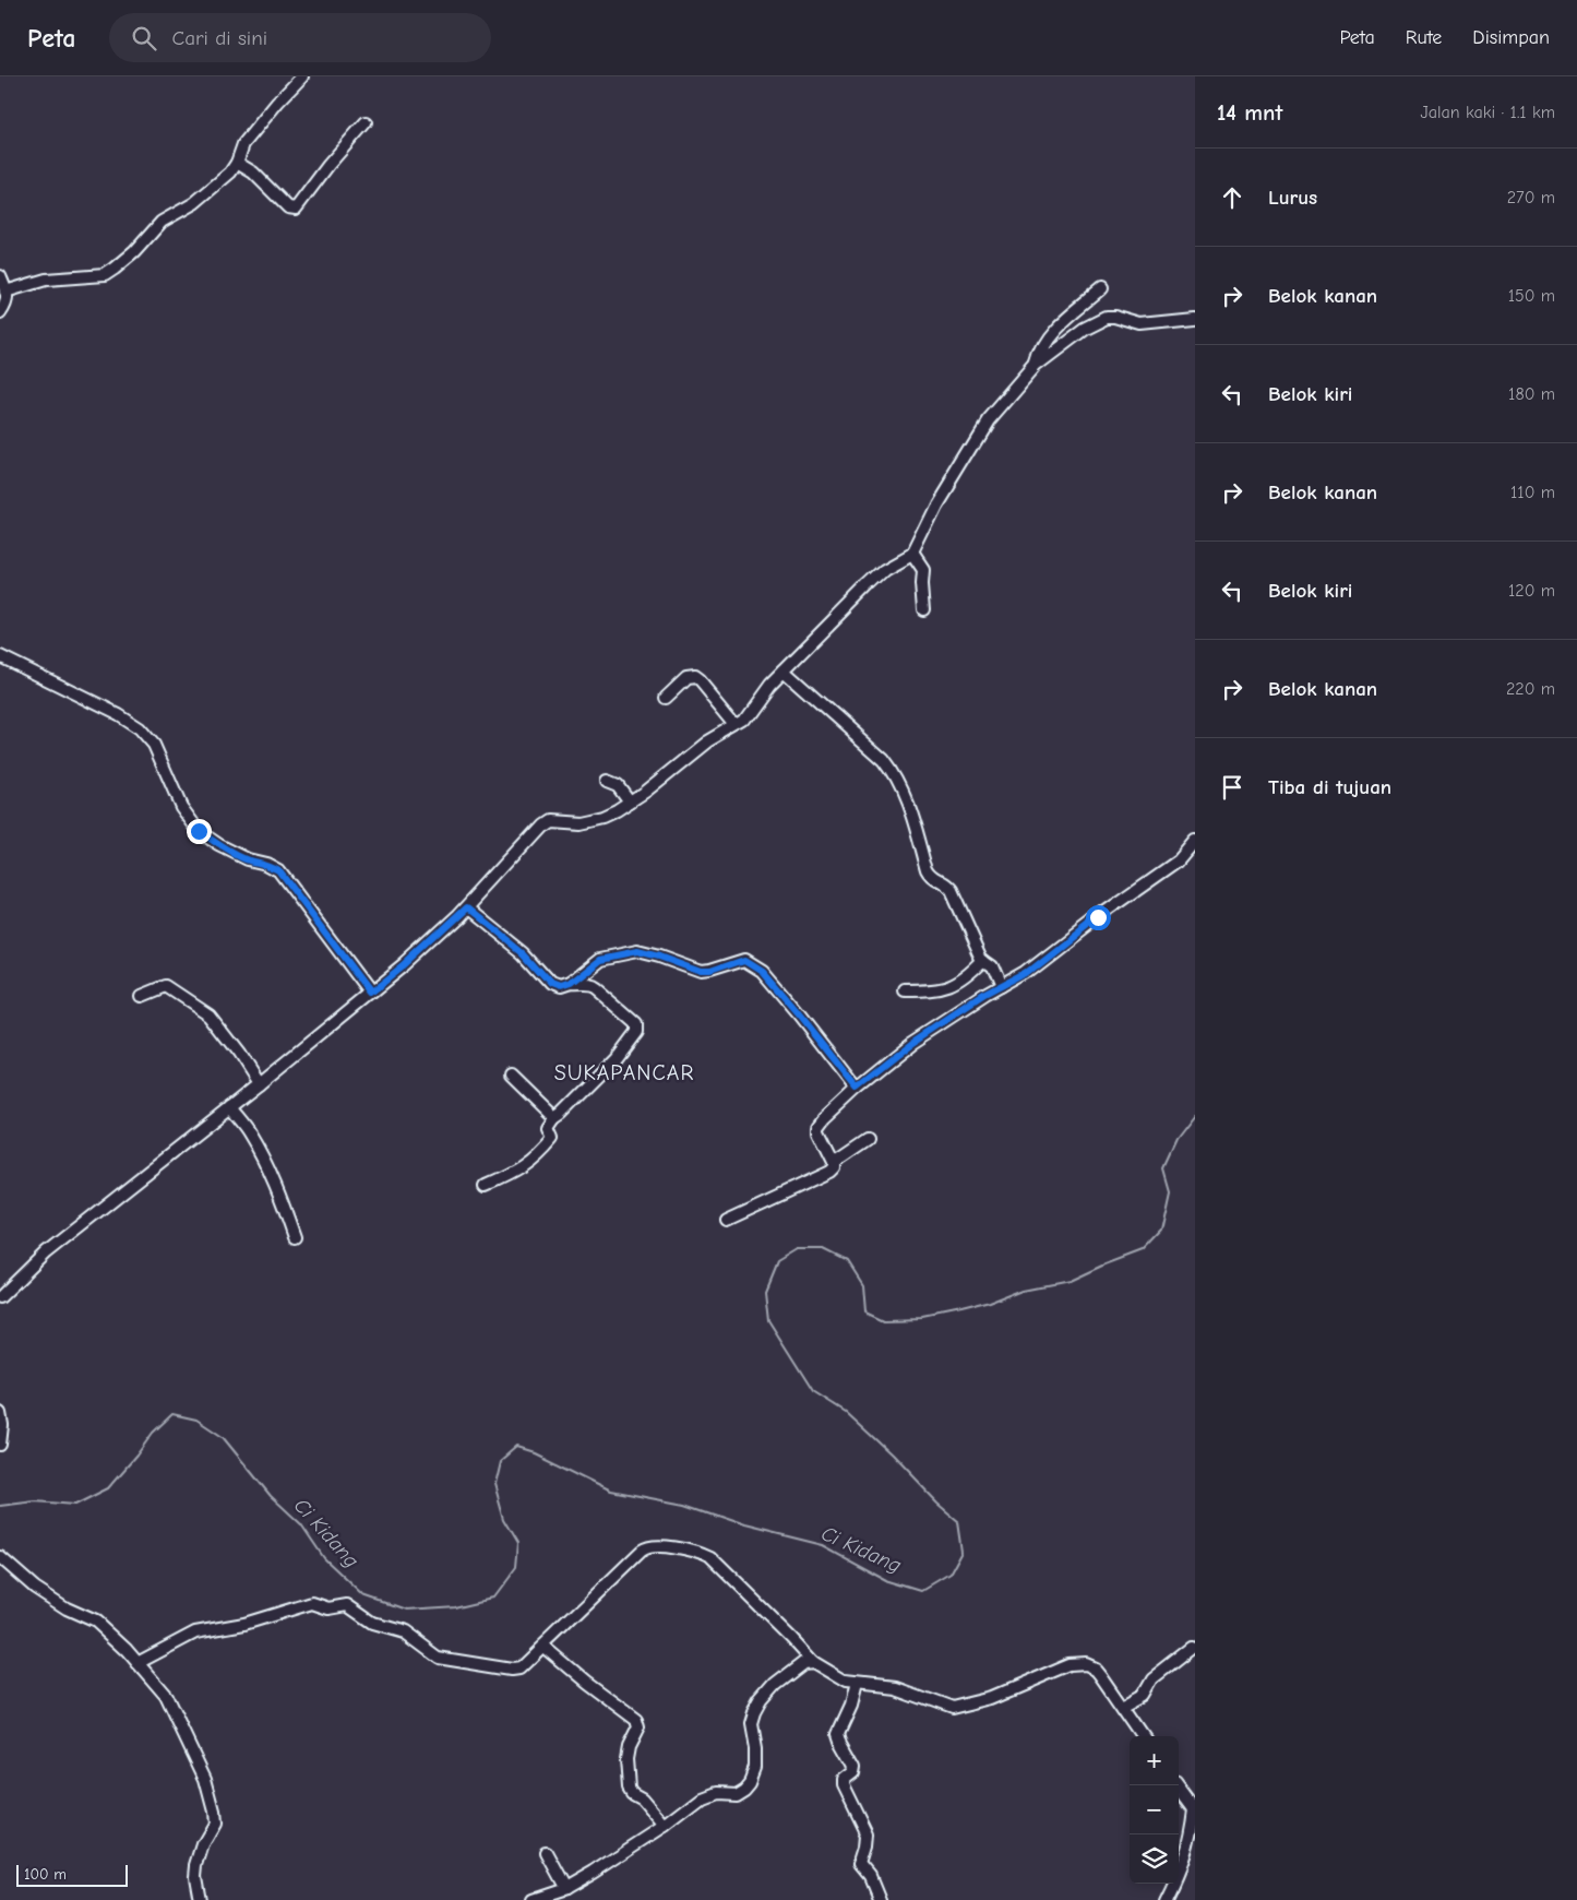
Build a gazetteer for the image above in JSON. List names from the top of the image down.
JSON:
{
  "districts": ["SUKAPANCAR"],
  "water": ["Ci Kidang"],
  "scale_bar": "100 m",
  "page": {
    "header": "Peta",
    "search": "Cari di sini",
    "nav": ["Peta", "Rute", "Disimpan"],
    "heading": ["14 mnt", "Jalan kaki · 1.1 km"],
    "list": [
      ["Lurus", "270 m"],
      ["Belok kanan", "150 m"],
      ["Belok kiri", "180 m"],
      ["Belok kanan", "110 m"],
      ["Belok kiri", "120 m"],
      ["Belok kanan", "220 m"],
      "Tiba di tujuan"
    ],
    "map_buttons": ["+", "−"],
    "scale": "100 m"
  }
}
